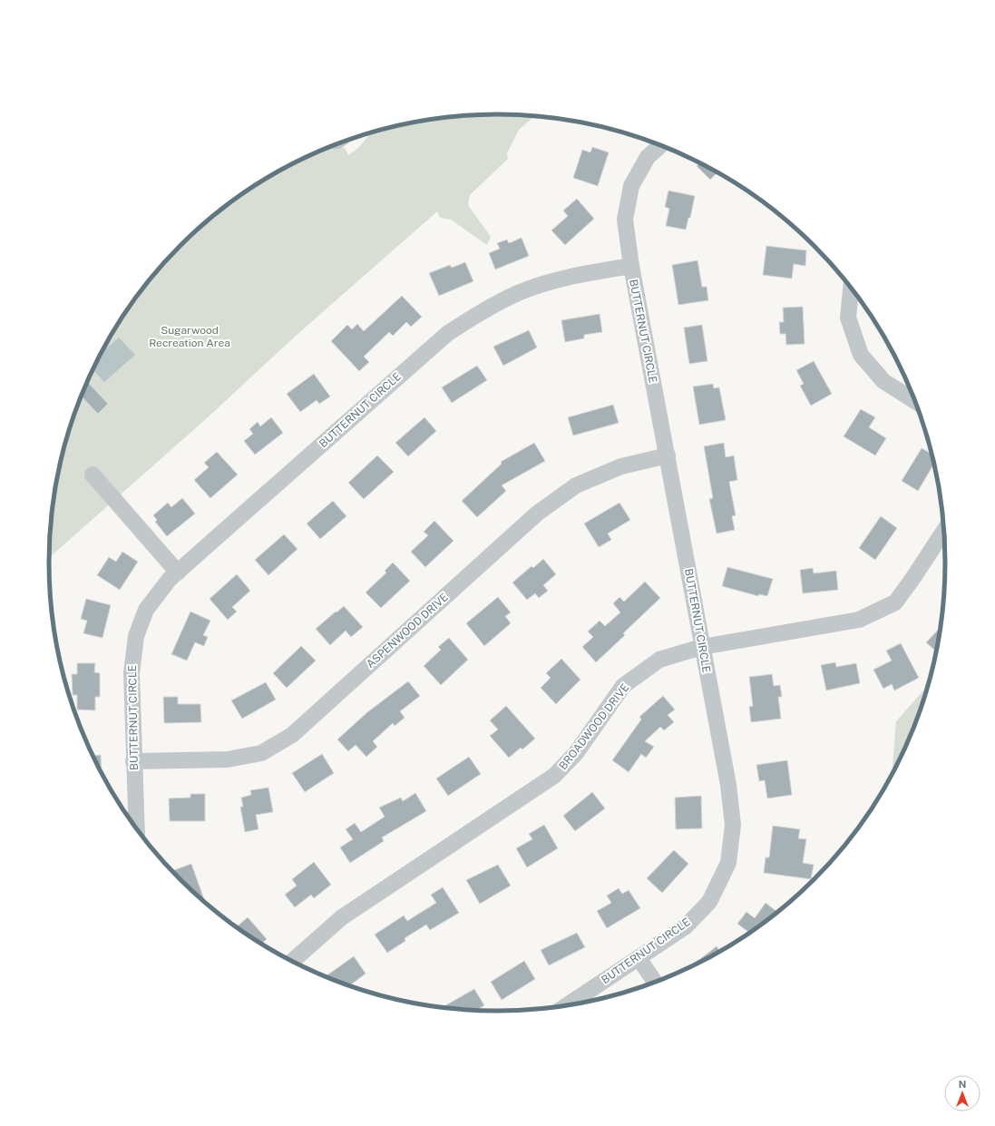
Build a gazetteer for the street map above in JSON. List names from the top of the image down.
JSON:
{
  "streets": {
    "street": ["BUTTERNUT CIRCLE", "ASPENWOOD DRIVE", "BROADWOOD DRIVE"]
  },
  "crossings": [
    ["BUTTERNUT CIRCLE", "ASPENWOOD DRIVE"],
    ["BUTTERNUT CIRCLE", "BROADWOOD DRIVE"]
  ],
  "parks": ["Sugarwood Recreation Area"],
  "north": "top"
}
